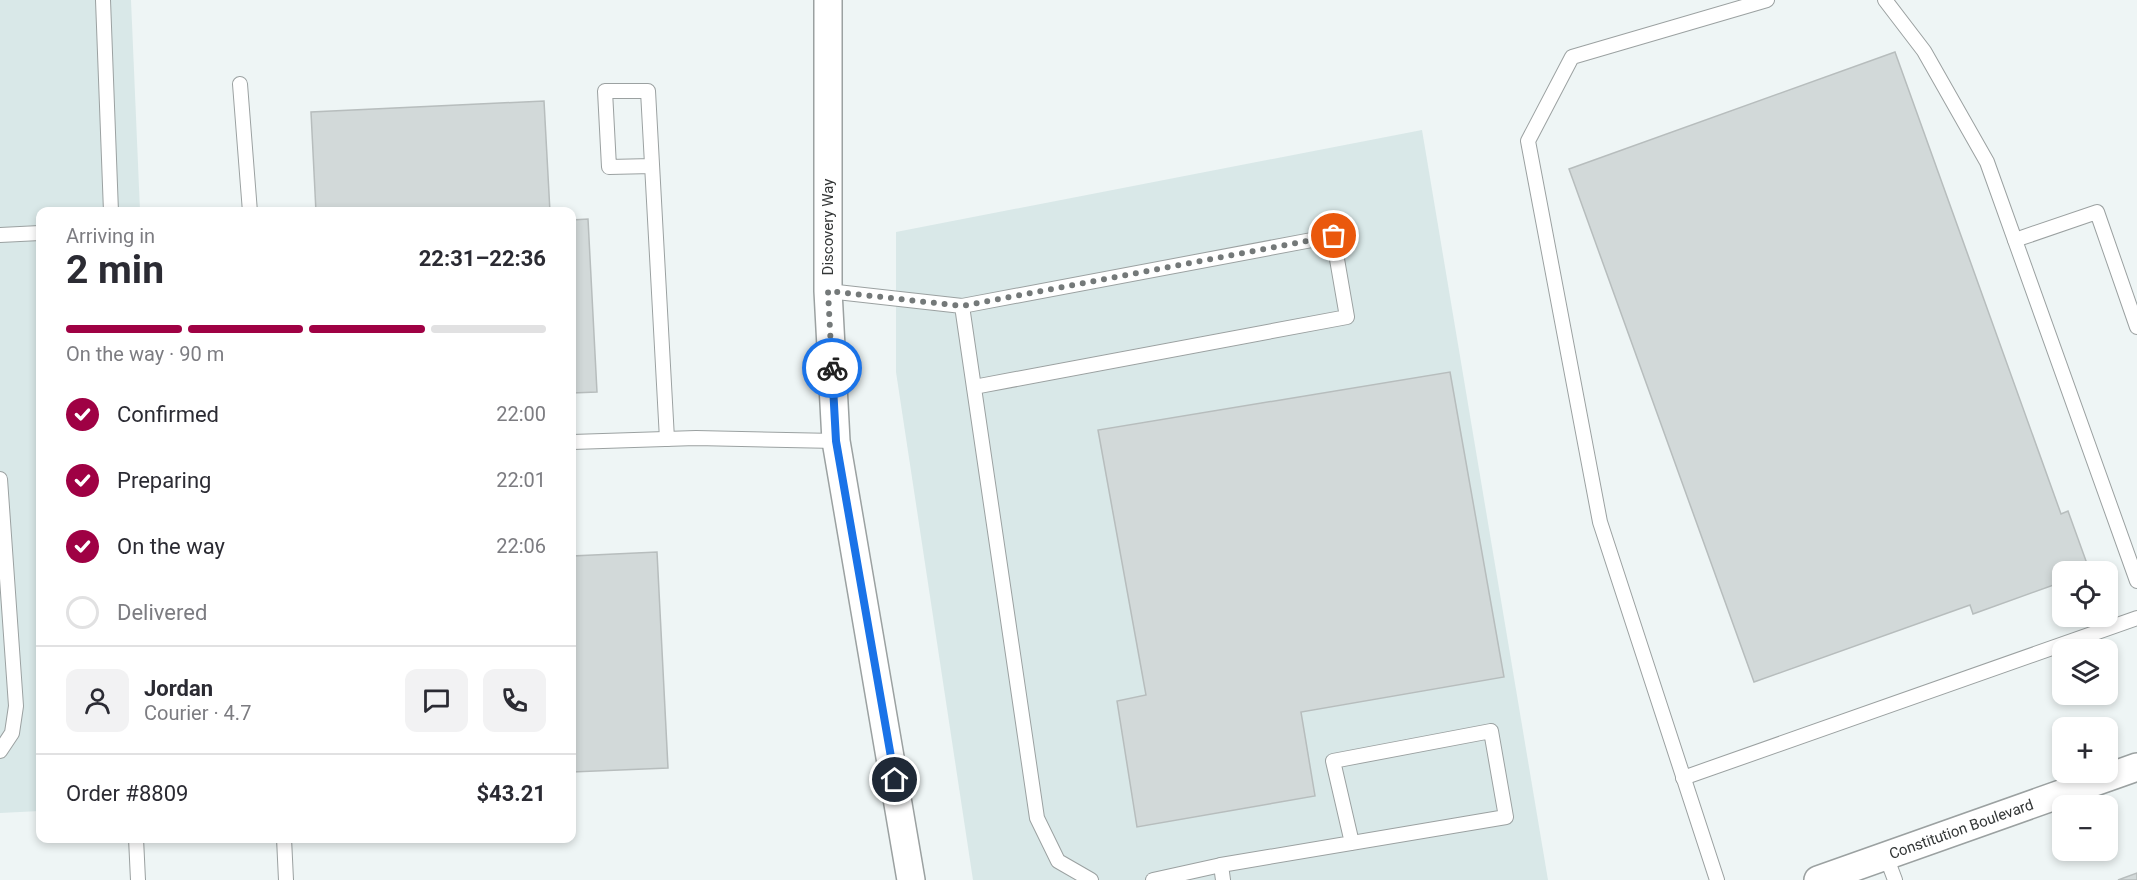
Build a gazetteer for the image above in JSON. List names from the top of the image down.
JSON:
{
  "streets": {
    "street": ["Discovery Way", "Constitution Boulevard"]
  },
  "page": {
    "heading": ["2 min", "Arriving in", "22:31–22:36"],
    "panel": [
      "Jordan",
      "Courier · 4.7",
      "Order #8809",
      "$43.21"
    ],
    "bar": "On the way · 90 m",
    "list": [
      ["Confirmed", "22:00"],
      ["Preparing", "22:01"],
      ["On the way", "22:06"],
      "Delivered"
    ],
    "map_buttons": ["+", "−"]
  }
}
